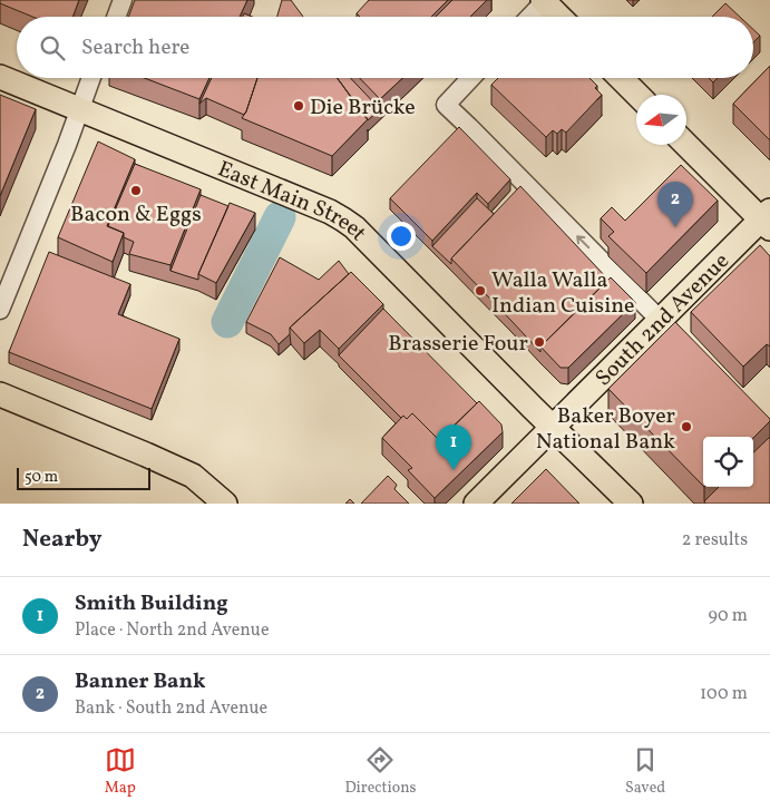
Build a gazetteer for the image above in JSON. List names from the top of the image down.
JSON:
{
  "streets": {
    "main road": ["East Main Street", "South 2nd Avenue"]
  },
  "crossings": [
    ["East Main Street", "South 2nd Avenue"]
  ],
  "places": [
    "Die Brücke",
    "Bacon & Eggs",
    "Walla Walla Indian Cuisine",
    "Brasserie Four",
    "Baker Boyer National Bank"
  ],
  "scale_bar": "50 m",
  "north": "left",
  "page": {
    "search": "Search here",
    "pins": ["2", "1"],
    "scale": "50 m",
    "heading": ["Nearby", "2 results"],
    "list": [
      {
        "mark": "1",
        "name": "Smith Building",
        "note": "Place · North 2nd Avenue",
        "value": "90 m"
      },
      {
        "mark": "2",
        "name": "Banner Bank",
        "note": "Bank · South 2nd Avenue",
        "value": "100 m"
      }
    ],
    "nav": ["Map", "Directions", "Saved"]
  }
}
